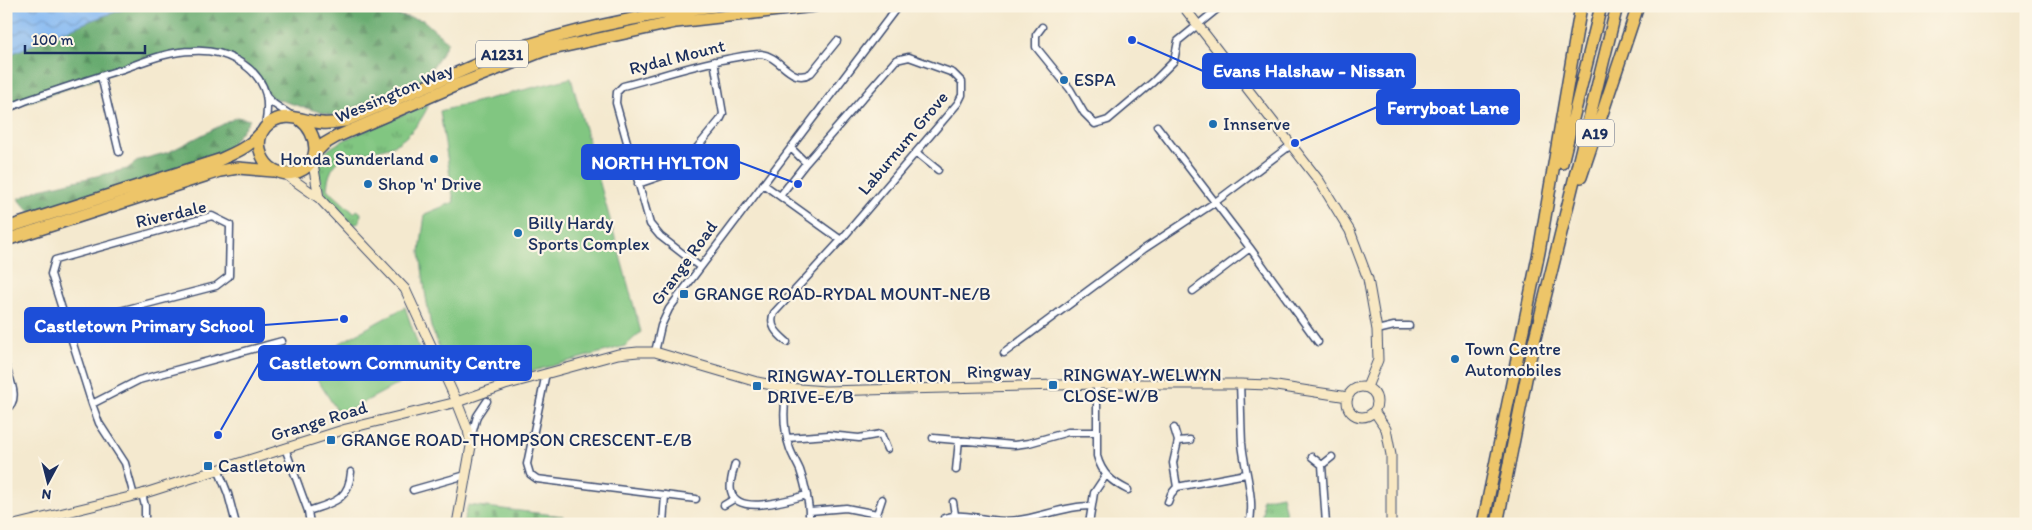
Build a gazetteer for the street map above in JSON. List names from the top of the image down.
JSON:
{
  "streets": {
    "highway": ["A1231", "Wessington Way", "A19"],
    "street": [
      "Rydal Mount",
      "Laburnum Grove",
      "Riverdale",
      "Grange Road",
      "Ringway"
    ]
  },
  "crossings": [
    ["Rydal Mount", "Grange Road"],
    ["Grange Road", "Ringway"]
  ],
  "places": {
    "other": [
      "Evans Halshaw - Nissan",
      "ESPA",
      "Innserve",
      "Ferryboat Lane",
      "Honda Sunderland",
      "Shop 'n' Drive",
      "NORTH HYLTON",
      "Billy Hardy Sports Complex",
      "Castletown Primary School",
      "Town Centre Automobiles",
      "Castletown Community Centre"
    ],
    "transit": [
      "GRANGE ROAD-RYDAL MOUNT-NE/B",
      "RINGWAY-WELWYN CLOSE-W/B",
      "RINGWAY-TOLLERTON DRIVE-E/B",
      "GRANGE ROAD-THOMPSON CRESCENT-E/B",
      "Castletown"
    ]
  },
  "scale_bar": "100 m",
  "north": "bottom"
}
